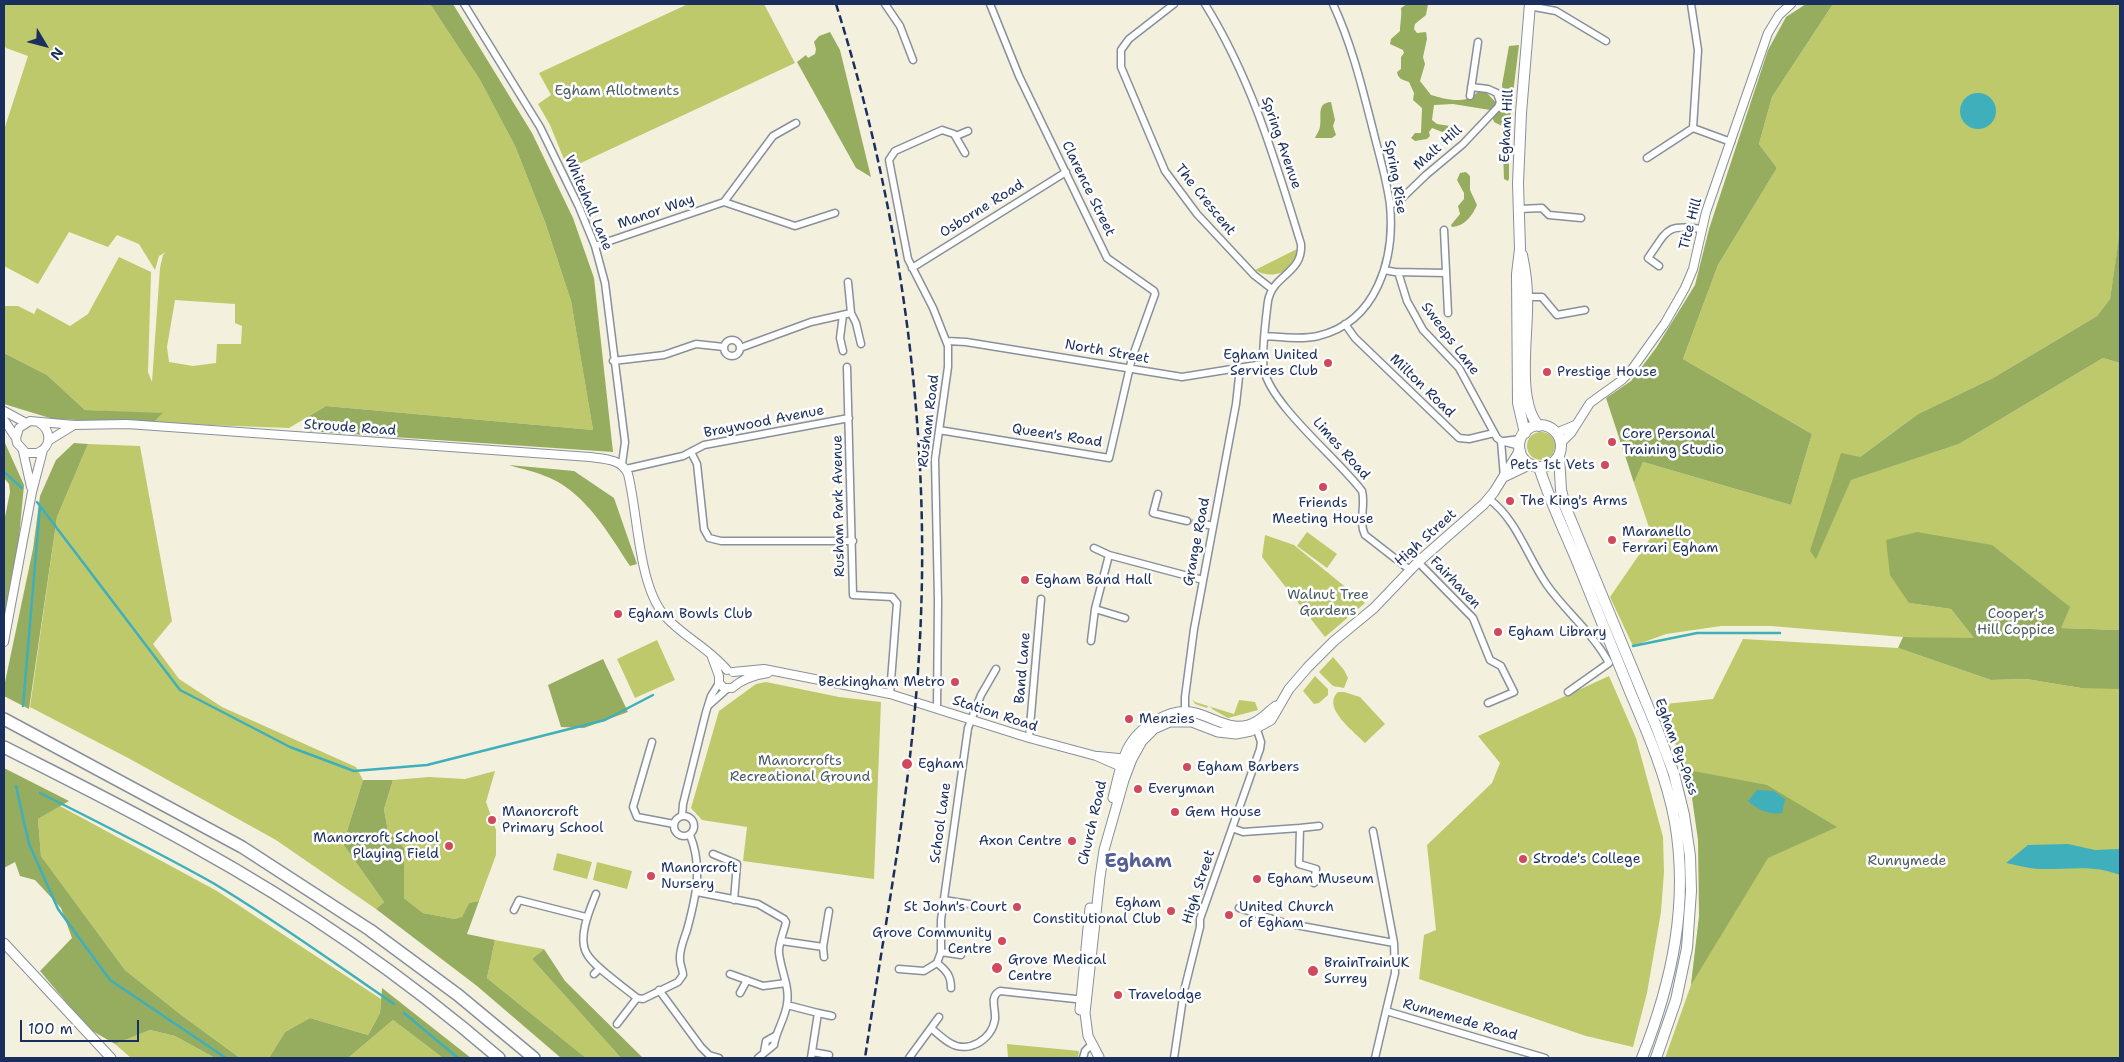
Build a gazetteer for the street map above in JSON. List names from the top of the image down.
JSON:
{
  "streets": {
    "main road": [
      "Egham Hill",
      "High Street",
      "Egham By-Pass",
      "Church Road"
    ],
    "street": [
      "Spring Avenue",
      "Malt Hill",
      "Spring Rise",
      "Clarence Street",
      "The Crescent",
      "Whitehall Lane",
      "Osborne Road",
      "Manor Way",
      "Tite Hill",
      "Sweeps Lane",
      "North Street",
      "Milton Road",
      "Rusham Road",
      "Braywood Avenue",
      "Stroude Road",
      "Queen's Road",
      "Limes Road",
      "Rusham Park Avenue",
      "Grange Road",
      "Fairhaven",
      "Band Lane",
      "Station Road",
      "School Lane",
      "Runnemede Road"
    ]
  },
  "crossings": [
    ["Egham Hill", "Tite Hill"],
    ["Egham Hill", "High Street"],
    ["Egham Hill", "Egham By-Pass"],
    ["Spring Avenue", "The Crescent"],
    ["Malt Hill", "Spring Rise"],
    ["Spring Rise", "Milton Road"],
    ["Clarence Street", "Osborne Road"],
    ["Clarence Street", "North Street"],
    ["Clarence Street", "Queen's Road"],
    ["Whitehall Lane", "Manor Way"],
    ["Whitehall Lane", "Braywood Avenue"],
    ["Whitehall Lane", "Stroude Road"],
    ["Osborne Road", "Rusham Road"],
    ["Tite Hill", "High Street"],
    ["Tite Hill", "Egham By-Pass"],
    ["Sweeps Lane", "Milton Road"],
    ["North Street", "Rusham Road"],
    ["North Street", "Queen's Road"],
    ["North Street", "Limes Road"],
    ["North Street", "Grange Road"],
    ["Rusham Road", "Queen's Road"],
    ["Rusham Road", "Station Road"],
    ["Braywood Avenue", "Stroude Road"],
    ["Braywood Avenue", "Rusham Park Avenue"],
    ["Limes Road", "High Street"],
    ["Rusham Park Avenue", "Station Road"],
    ["High Street", "Fairhaven"],
    ["High Street", "Egham By-Pass"],
    ["High Street", "Church Road"],
    ["Grange Road", "Church Road"],
    ["Band Lane", "Station Road"],
    ["Station Road", "School Lane"],
    ["Station Road", "Church Road"]
  ],
  "districts": ["Egham"],
  "parks": [
    "Egham Allotments",
    "Walnut Tree Gardens",
    "Cooper's Hill Coppice",
    "Manorcrofts Recreational Ground",
    "Runnymede"
  ],
  "places": [
    "Egham United Services Club",
    "Prestige House",
    "Core Personal Training Studio",
    "Pets 1st Vets",
    "Friends Meeting House",
    "The King's Arms",
    "Maranello Ferrari Egham",
    "Egham Band Hall",
    "Egham Bowls Club",
    "Egham Library",
    "Beckingham Metro",
    "Menzies",
    "Egham",
    "Egham Barbers",
    "Everyman",
    "Gem House",
    "Manorcroft Primary School",
    "Axon Centre",
    "Manorcroft School Playing Field",
    "Strode's College",
    "Manorcroft Nursery",
    "Egham Museum",
    "St John's Court",
    "Egham Constitutional Club",
    "United Church of Egham",
    "Grove Community Centre",
    "Grove Medical Centre",
    "BrainTrainUK Surrey",
    "Travelodge"
  ],
  "scale_bar": "100 m",
  "north": "bottom right"
}
